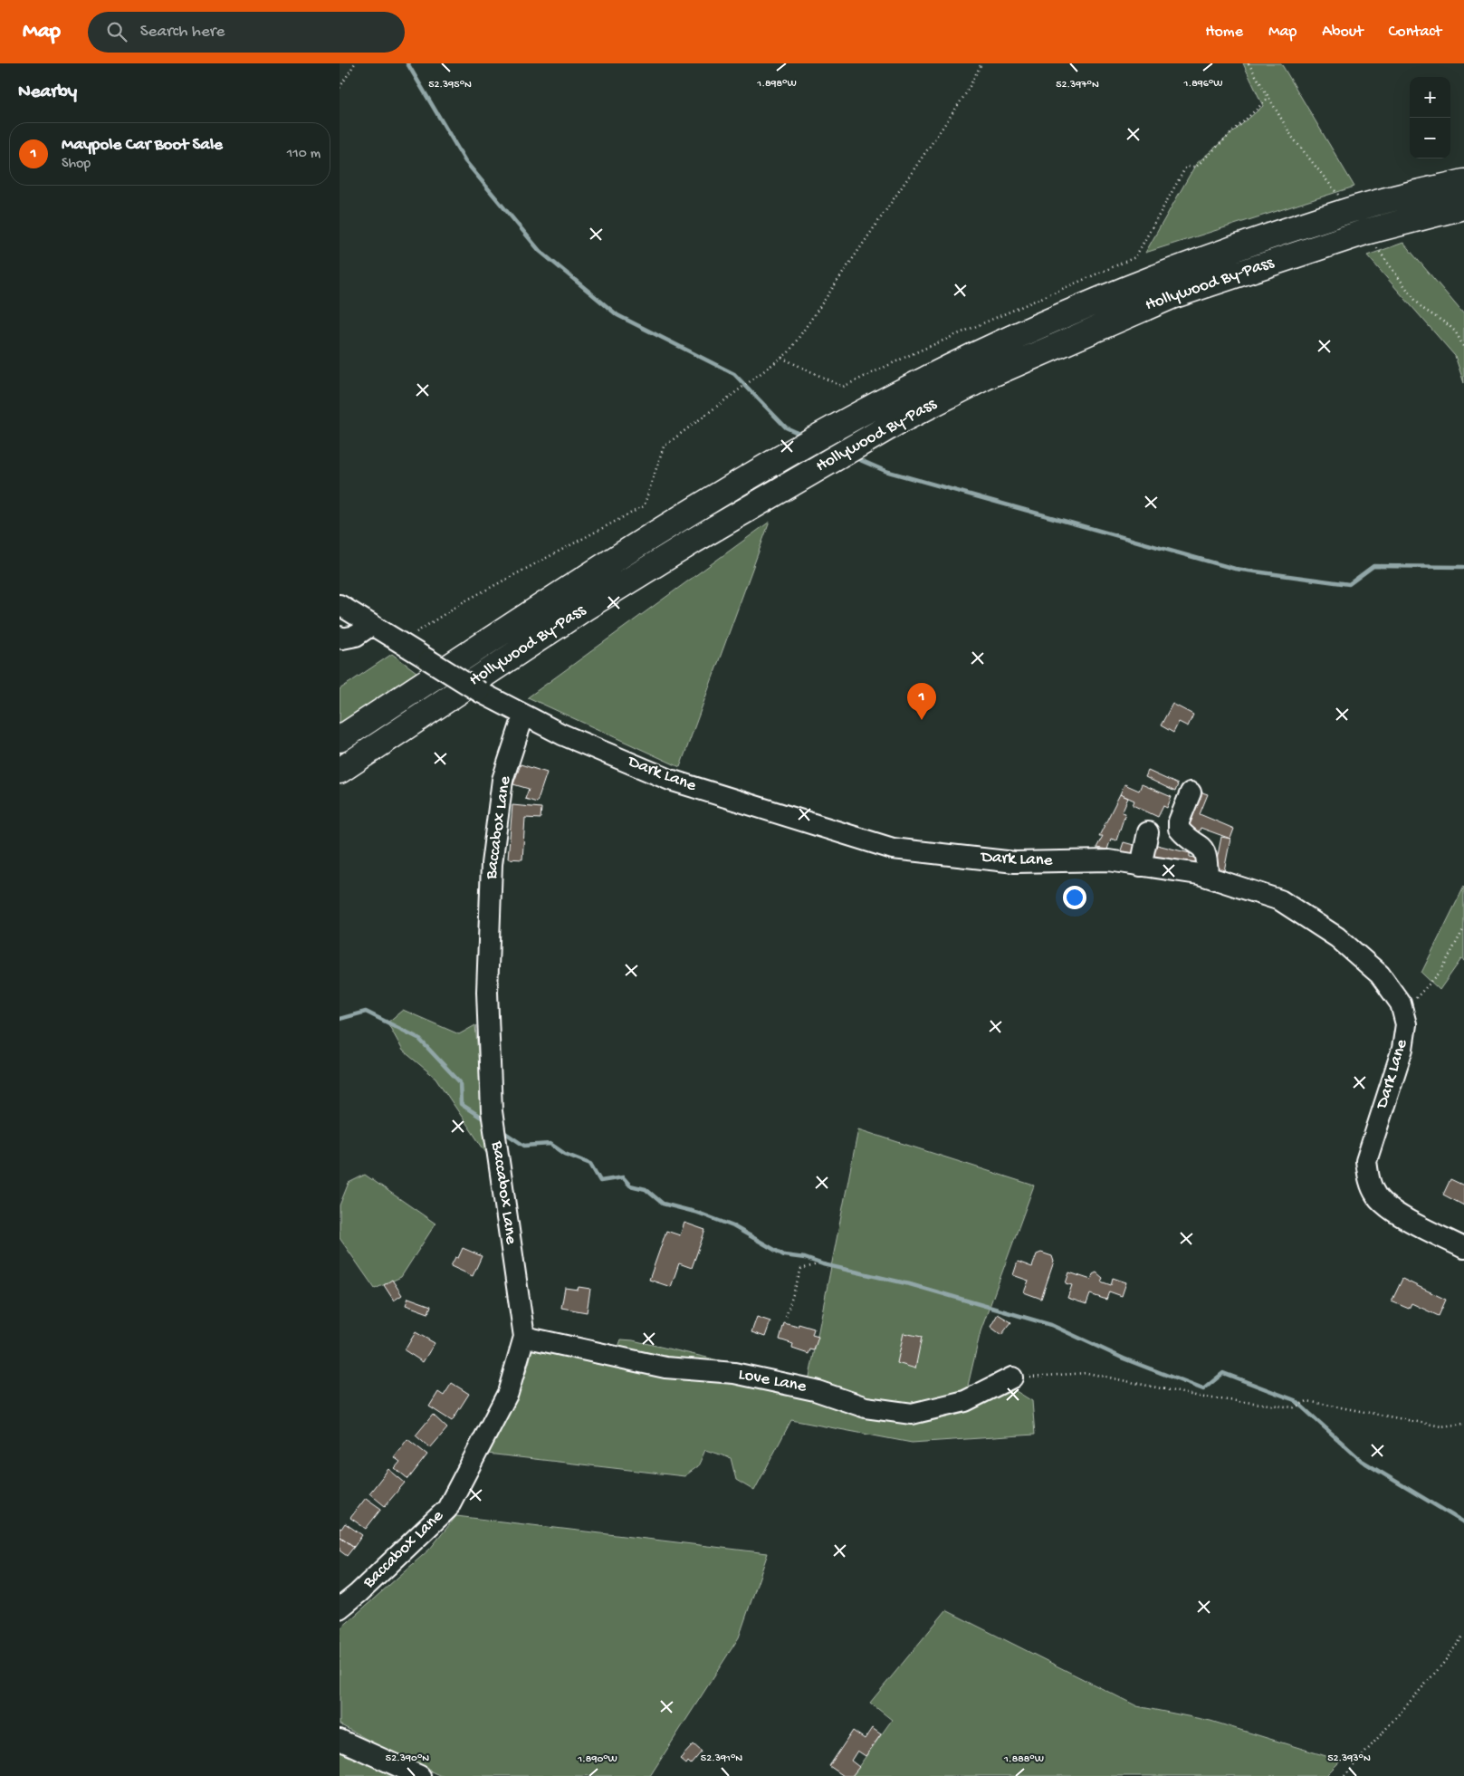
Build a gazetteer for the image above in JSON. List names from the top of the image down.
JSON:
{
  "streets": {
    "highway": ["Hollywood By-Pass"],
    "street": ["Dark Lane", "Baccabox Lane", "Love Lane"]
  },
  "crossings": [
    ["Dark Lane", "Baccabox Lane"],
    ["Baccabox Lane", "Love Lane"]
  ],
  "page": {
    "header": "Map",
    "search": "Search here",
    "nav": [
      "Home",
      "Map",
      "About",
      "Contact"
    ],
    "heading": "Nearby",
    "map_buttons": ["+", "−"],
    "list": [
      {
        "mark": "1",
        "name": "Maypole Car Boot Sale",
        "note": "Shop",
        "value": "110 m"
      }
    ],
    "pins": "1"
  },
  "coordinates": [
    "1.896°W",
    "1.898°W",
    "52.395°N",
    "52.397°N",
    "52.390°N",
    "52.391°N",
    "52.393°N",
    "1.890°W",
    "1.888°W"
  ]
}
